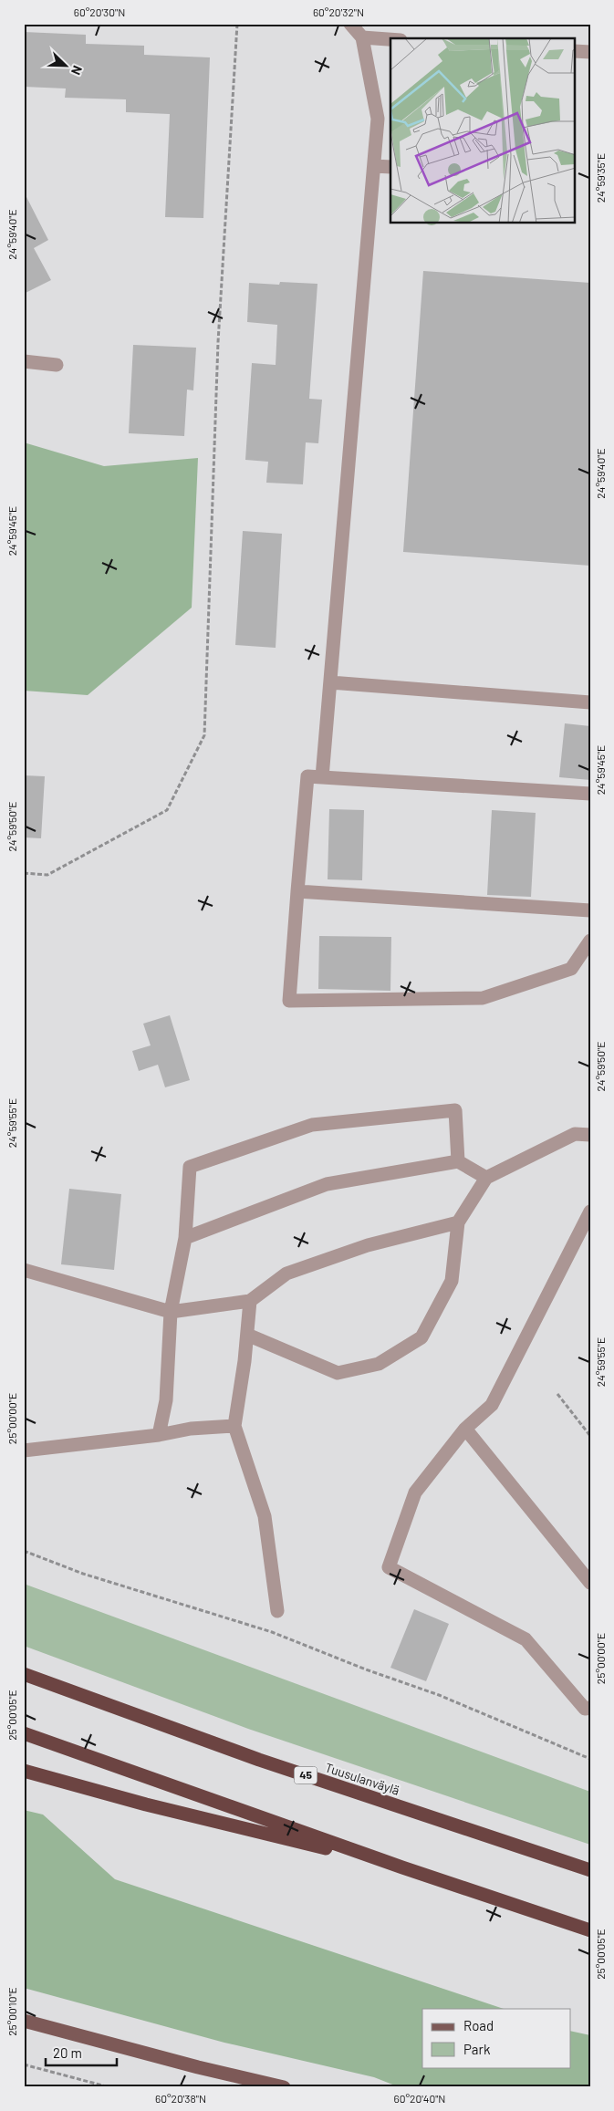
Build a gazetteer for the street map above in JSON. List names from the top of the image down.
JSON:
{
  "streets": {
    "highway": ["45", "Tuusulanväylä"]
  },
  "legend": ["Road", "Park"],
  "scale_bar": "20 m",
  "north": "bottom right",
  "coordinates": [
    "60°20'30\"N",
    "60°20'32\"N",
    "24°59'35\"E",
    "24°59'40\"E",
    "24°59'45\"E",
    "24°59'50\"E",
    "24°59'55\"E",
    "25°00'00\"E",
    "25°00'05\"E",
    "25°00'10\"E",
    "60°20'38\"N",
    "60°20'40\"N"
  ]
}
